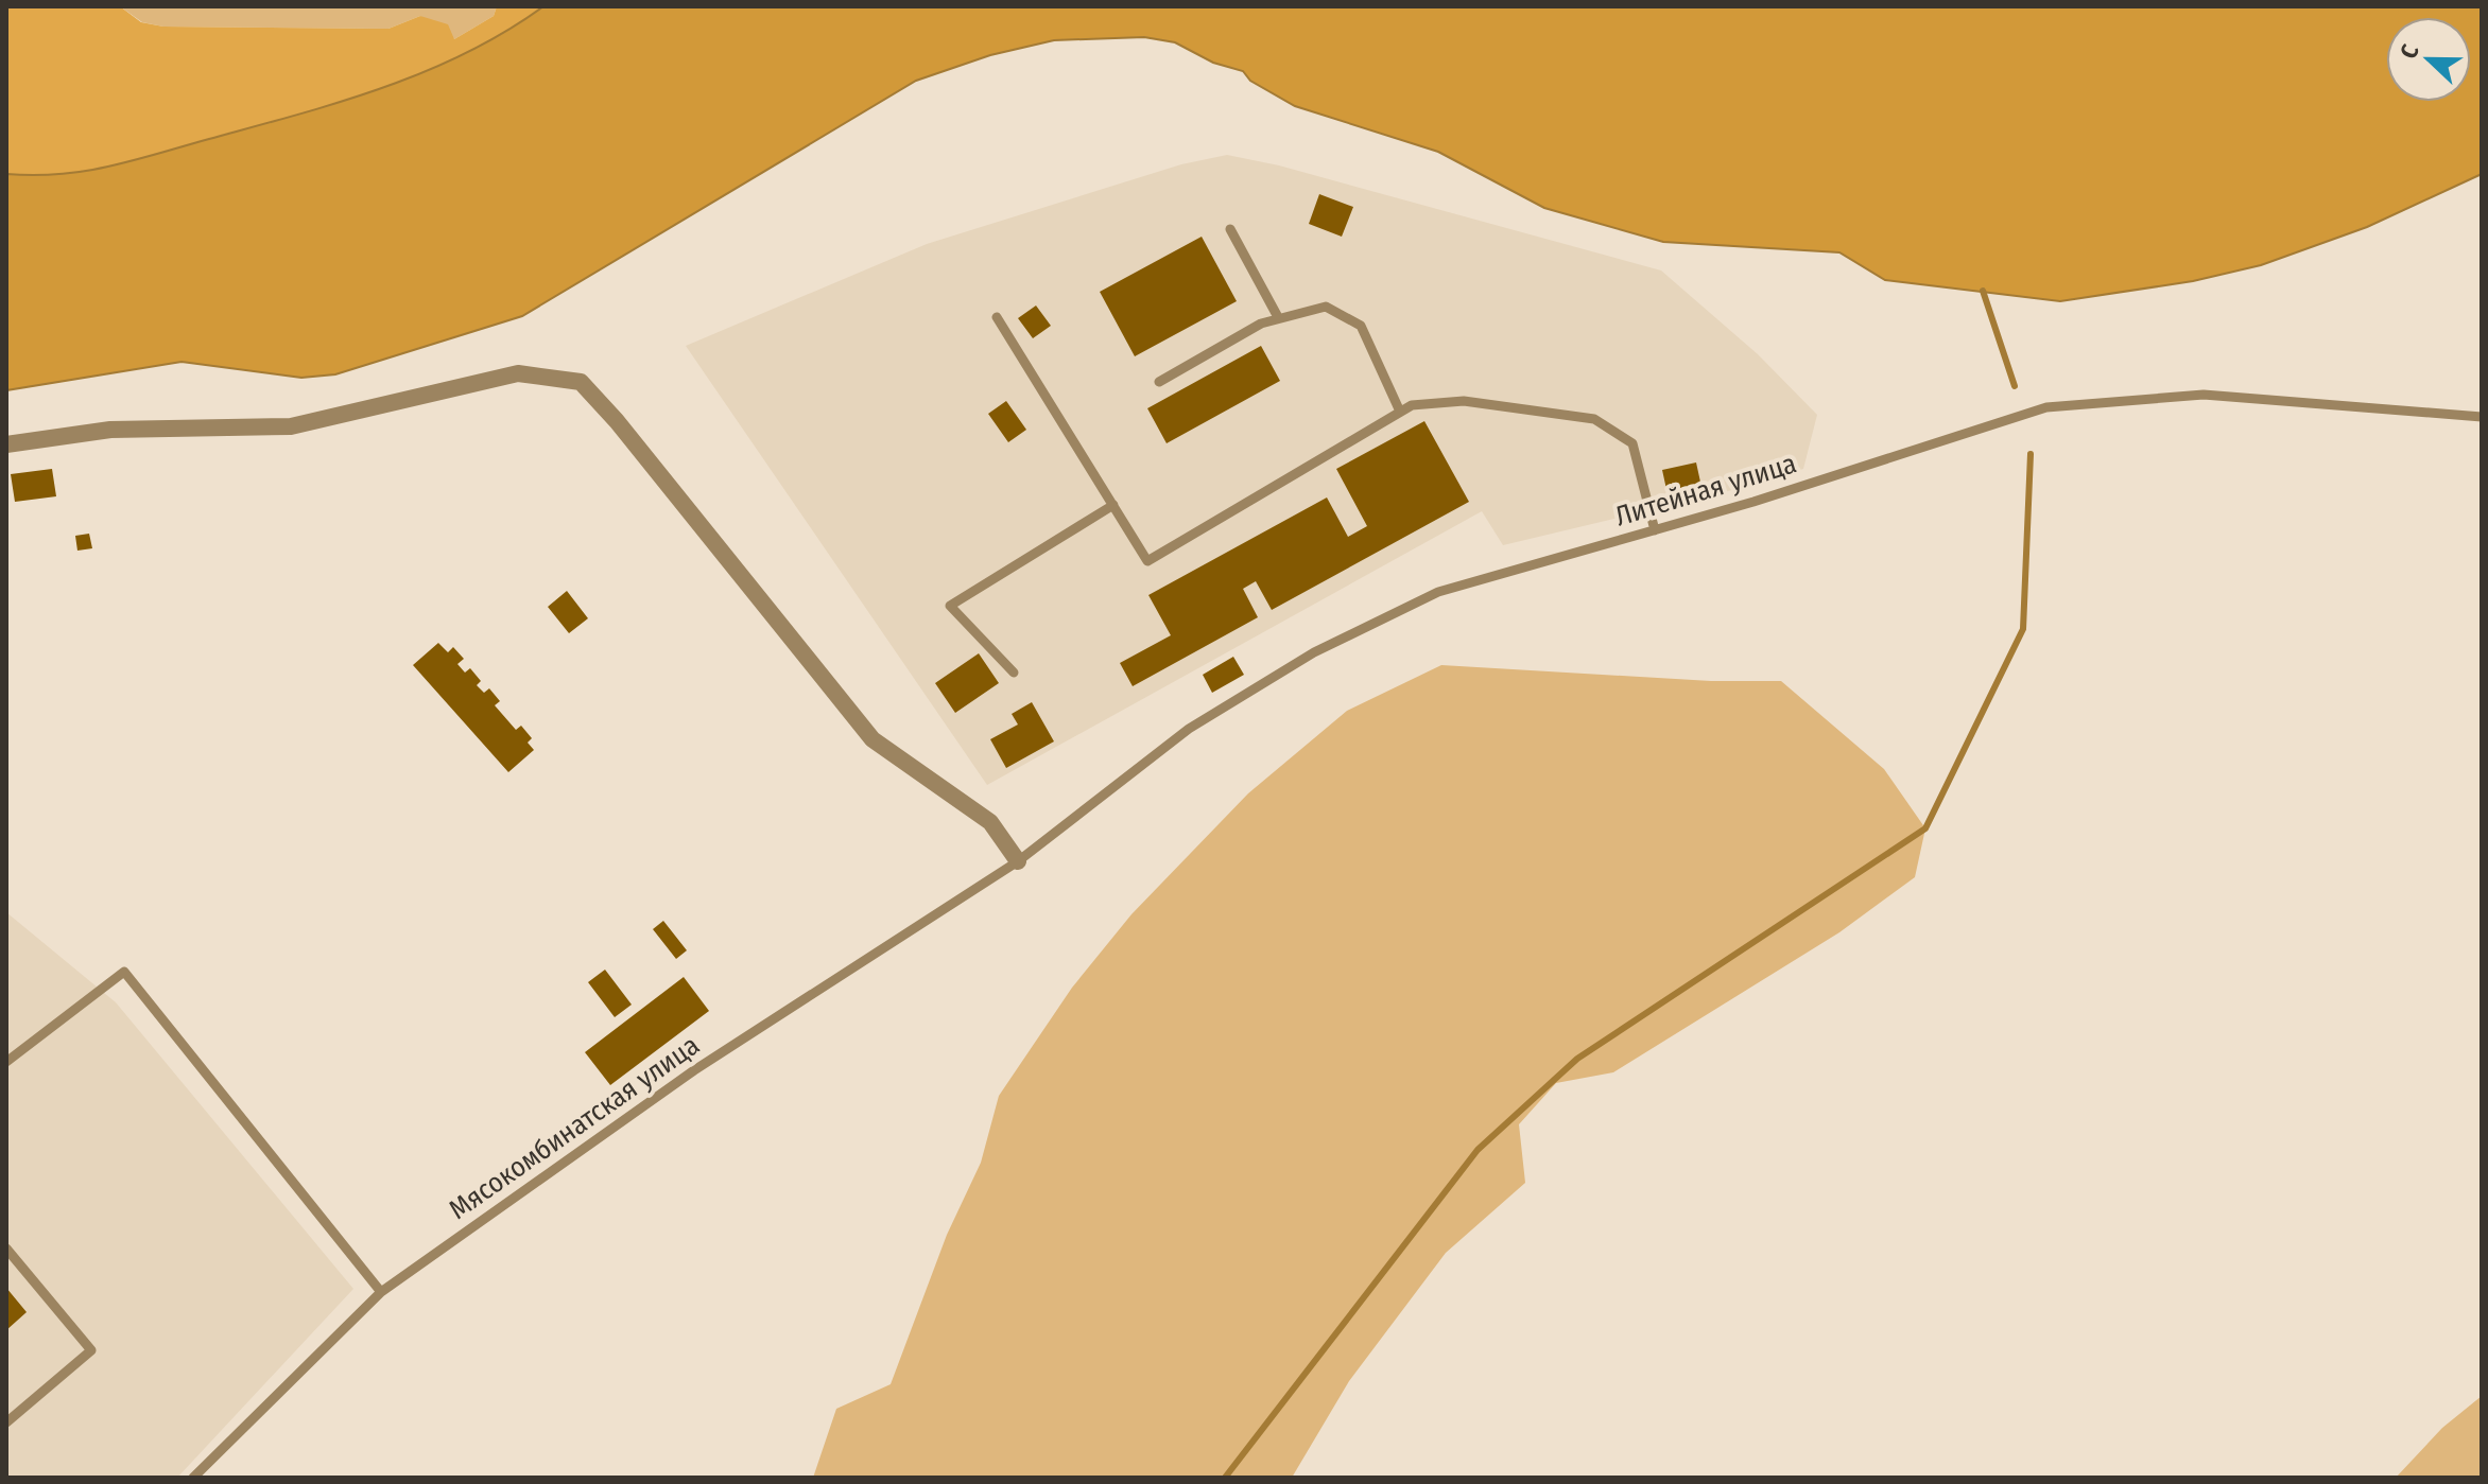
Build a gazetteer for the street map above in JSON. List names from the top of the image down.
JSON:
{
  "streets": {
    "lane": ["Литейная улица", "Мясокомбинатская улица"]
  },
  "crossings": [
    ["Литейная улица", "Мясокомбинатская улица"]
  ],
  "north": "left"
}
